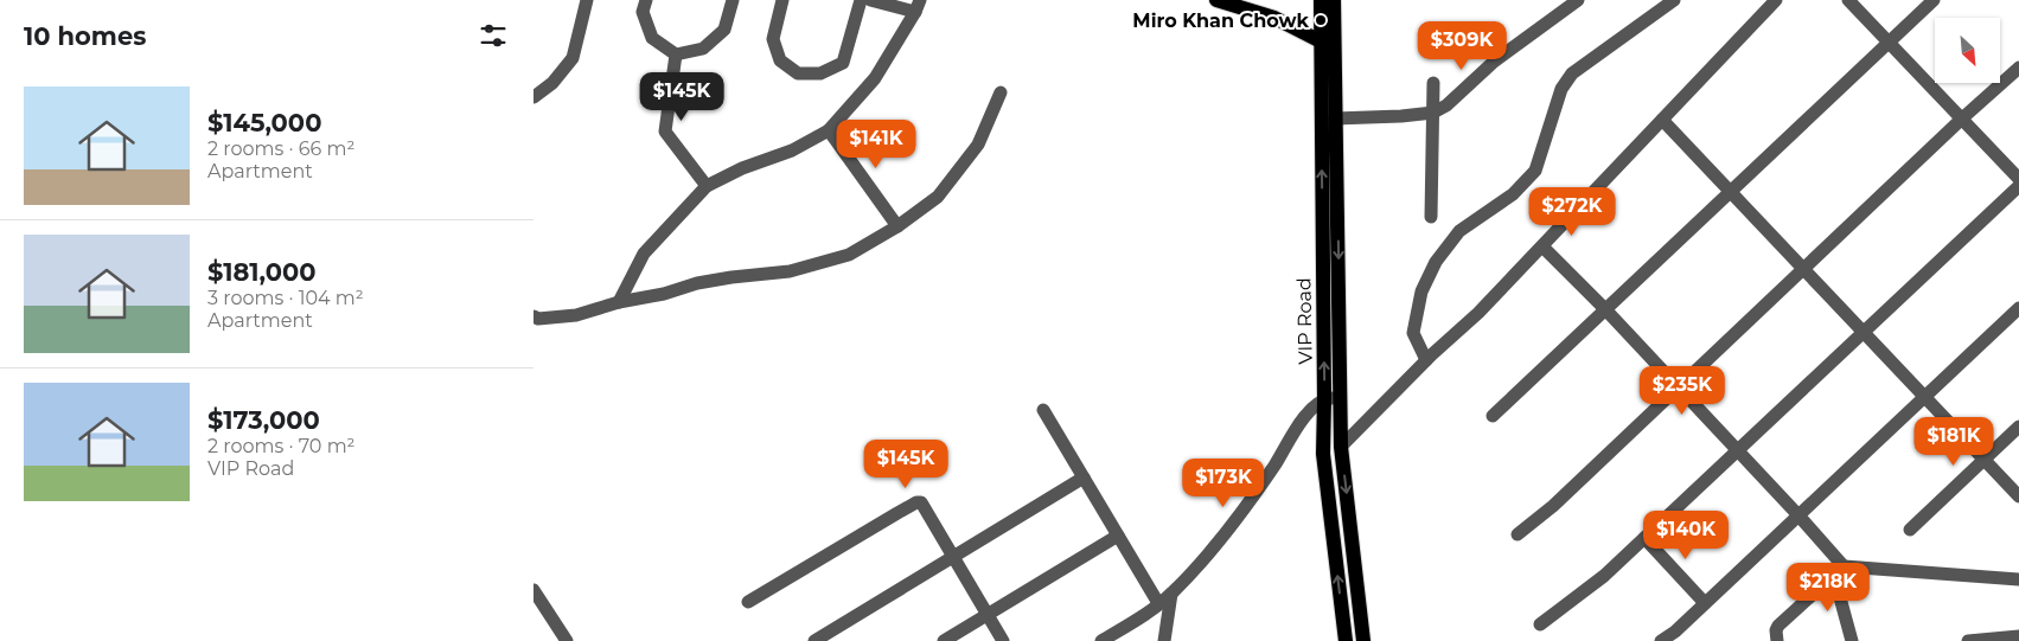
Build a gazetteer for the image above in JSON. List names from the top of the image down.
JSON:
{
  "streets": {
    "main road": ["VIP Road"]
  },
  "places": ["Miro Khan Chowk"],
  "north": "bottom right",
  "page": {
    "heading": "10 homes",
    "price": [
      "$309K",
      "$145K",
      "$141K",
      "$272K",
      "$235K",
      "$181K",
      "$145K",
      "$173K",
      "$140K",
      "$218K"
    ],
    "list": [
      {
        "name": "$145,000",
        "note": "2 rooms · 66 m² · Apartment"
      },
      {
        "name": "$181,000",
        "note": "3 rooms · 104 m² · Apartment"
      },
      {
        "name": "$173,000",
        "note": "2 rooms · 70 m² · VIP Road"
      }
    ]
  }
}
